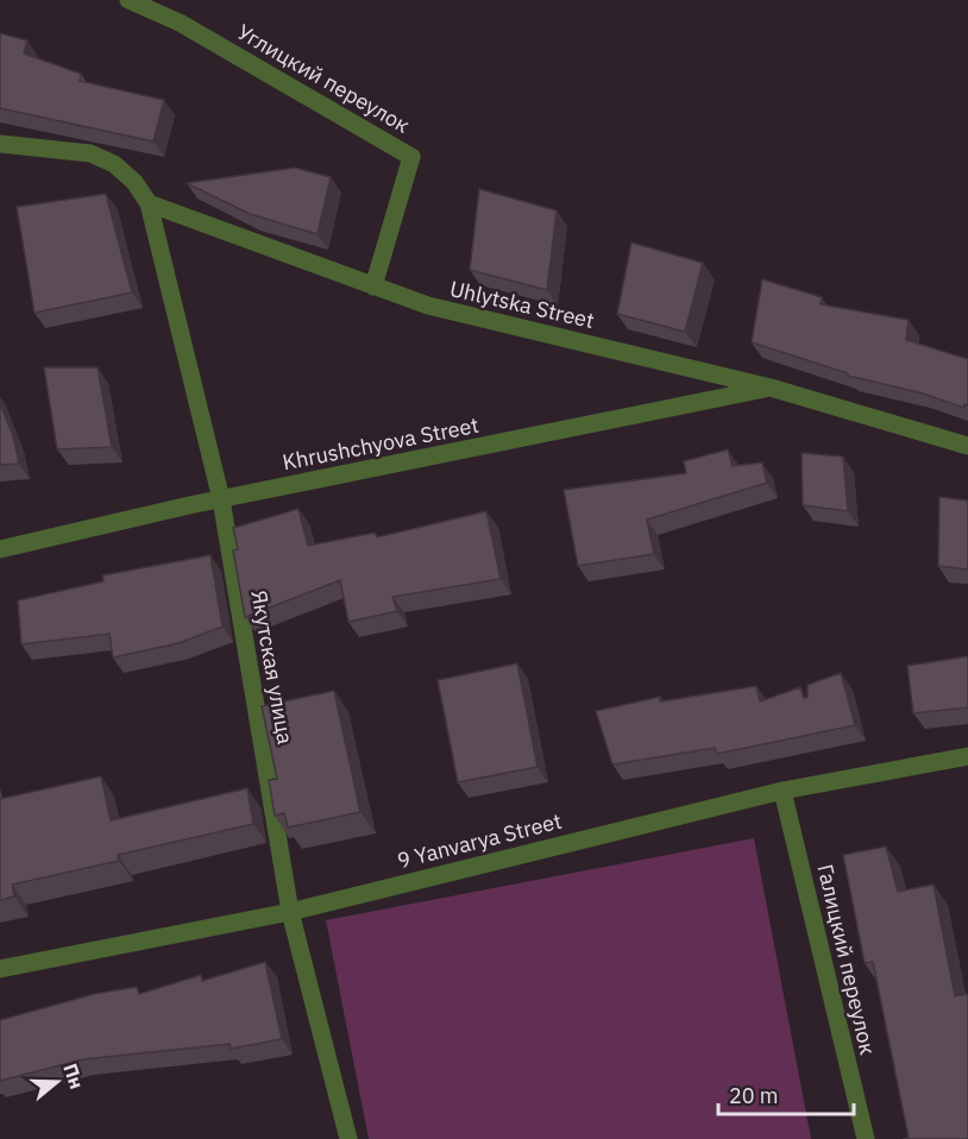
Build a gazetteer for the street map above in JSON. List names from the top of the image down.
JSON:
{
  "streets": {
    "street": [
      "Углицкий переулок",
      "Uhlytska Street",
      "Khrushchyova Street",
      "Якутская улица",
      "9 Yanvarya Street",
      "Галицкий переулок"
    ]
  },
  "crossings": [
    ["Углицкий переулок", "Uhlytska Street"],
    ["Uhlytska Street", "Khrushchyova Street"],
    ["Uhlytska Street", "Якутская улица"],
    ["Khrushchyova Street", "Якутская улица"],
    ["Якутская улица", "9 Yanvarya Street"],
    ["9 Yanvarya Street", "Галицкий переулок"]
  ],
  "scale_bar": "20 m",
  "north": "right"
}
